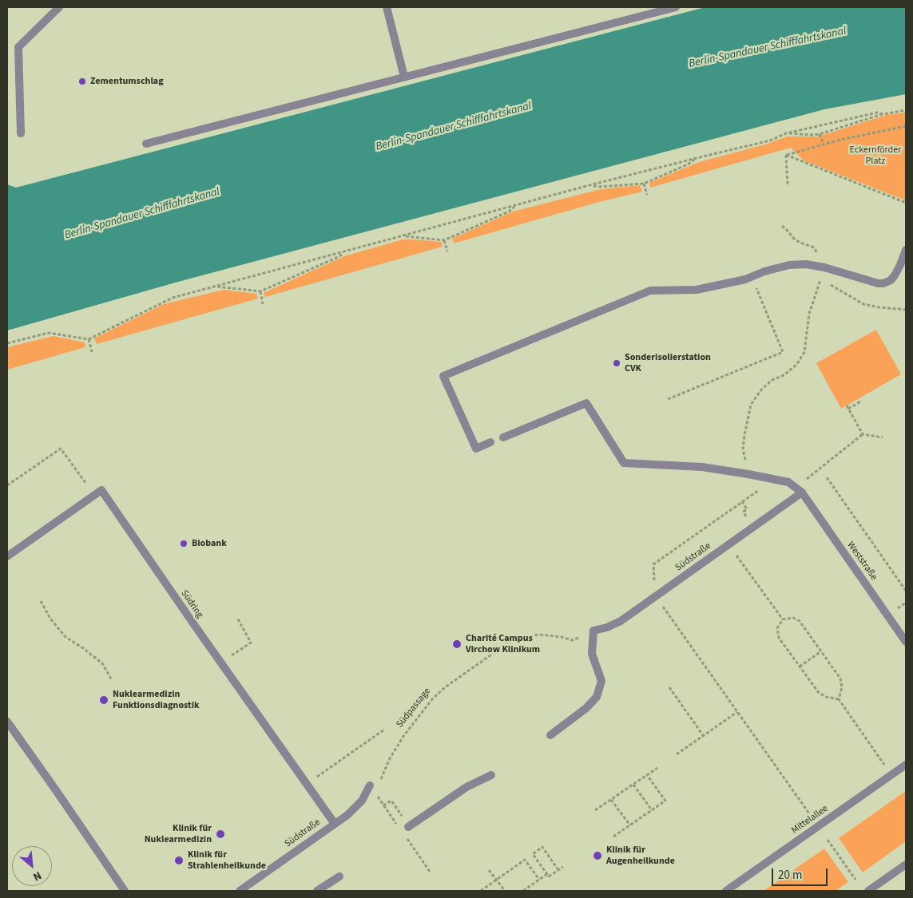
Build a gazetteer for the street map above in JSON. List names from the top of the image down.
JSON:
{
  "streets": {
    "lane": [
      "Südstraße",
      "Weststraße",
      "Südring",
      "Mittelallee"
    ],
    "path": ["Südpassage"]
  },
  "crossings": [
    ["Südstraße", "Weststraße"],
    ["Südstraße", "Südring"],
    ["Südstraße", "Südpassage"]
  ],
  "water": ["Berlin-Spandauer Schifffahrtskanal"],
  "parks": ["Eckernförder Platz"],
  "places": [
    "Zementumschlag",
    "Sonderisolierstation CVK",
    "Biobank",
    "Charité Campus Virchow Klinikum",
    "Nuklearmedizin Funktionsdiagnostik",
    "Klinik für Nuklearmedizin",
    "Klinik für Augenheilkunde",
    "Klinik für Strahlenheilkunde"
  ],
  "scale_bar": "20 m",
  "north": "bottom right"
}
